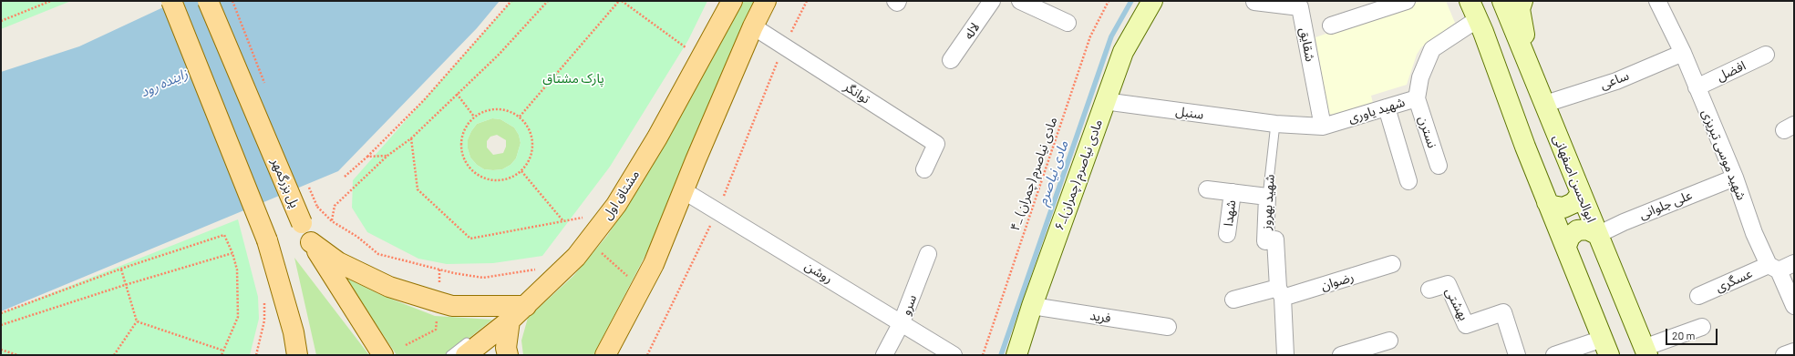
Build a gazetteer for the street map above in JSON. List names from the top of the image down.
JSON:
{
  "streets": {
    "main road": [
      "۶_مادی نیاصرم (چمران)",
      "ابوالحسن اصفهانی",
      "پل بزرگمهر",
      "مشتاق اول"
    ],
    "street": [
      "لاله",
      "شقایق",
      "افضل",
      "ساعی",
      "توانگر",
      "شهید یاوری",
      "سنبل",
      "نسترن",
      "شهید موسی تبریزی",
      "شهید بهروز",
      "علی جلوانی",
      "شهدا",
      "روشن",
      "عسگری",
      "رضوان",
      "بهشتی",
      "سرو",
      "فرید"
    ],
    "path": ["۴_ مادی نیاصرم (چمران)"]
  },
  "crossings": [
    ["شقایق", "شهید یاوری"],
    ["افضل", "شهید موسی تبریزی"],
    ["ساعی", "شهید موسی تبریزی"],
    ["ساعی", "ابوالحسن اصفهانی"],
    ["شهید یاوری", "سنبل"],
    ["شهید یاوری", "نسترن"],
    ["شهید یاوری", "شهید بهروز"],
    ["سنبل", "۶_مادی نیاصرم (چمران)"],
    ["سنبل", "شهید بهروز"],
    ["شهید موسی تبریزی", "علی جلوانی"],
    ["شهید موسی تبریزی", "عسگری"],
    ["۶_مادی نیاصرم (چمران)", "فرید"],
    ["ابوالحسن اصفهانی", "علی جلوانی"],
    ["شهید بهروز", "شهدا"],
    ["شهید بهروز", "رضوان"],
    ["روشن", "سرو"]
  ],
  "water": ["زاینده رود", "مادی نیاصرم"],
  "parks": ["پارک مشتاق"],
  "scale_bar": "20 m"
}
